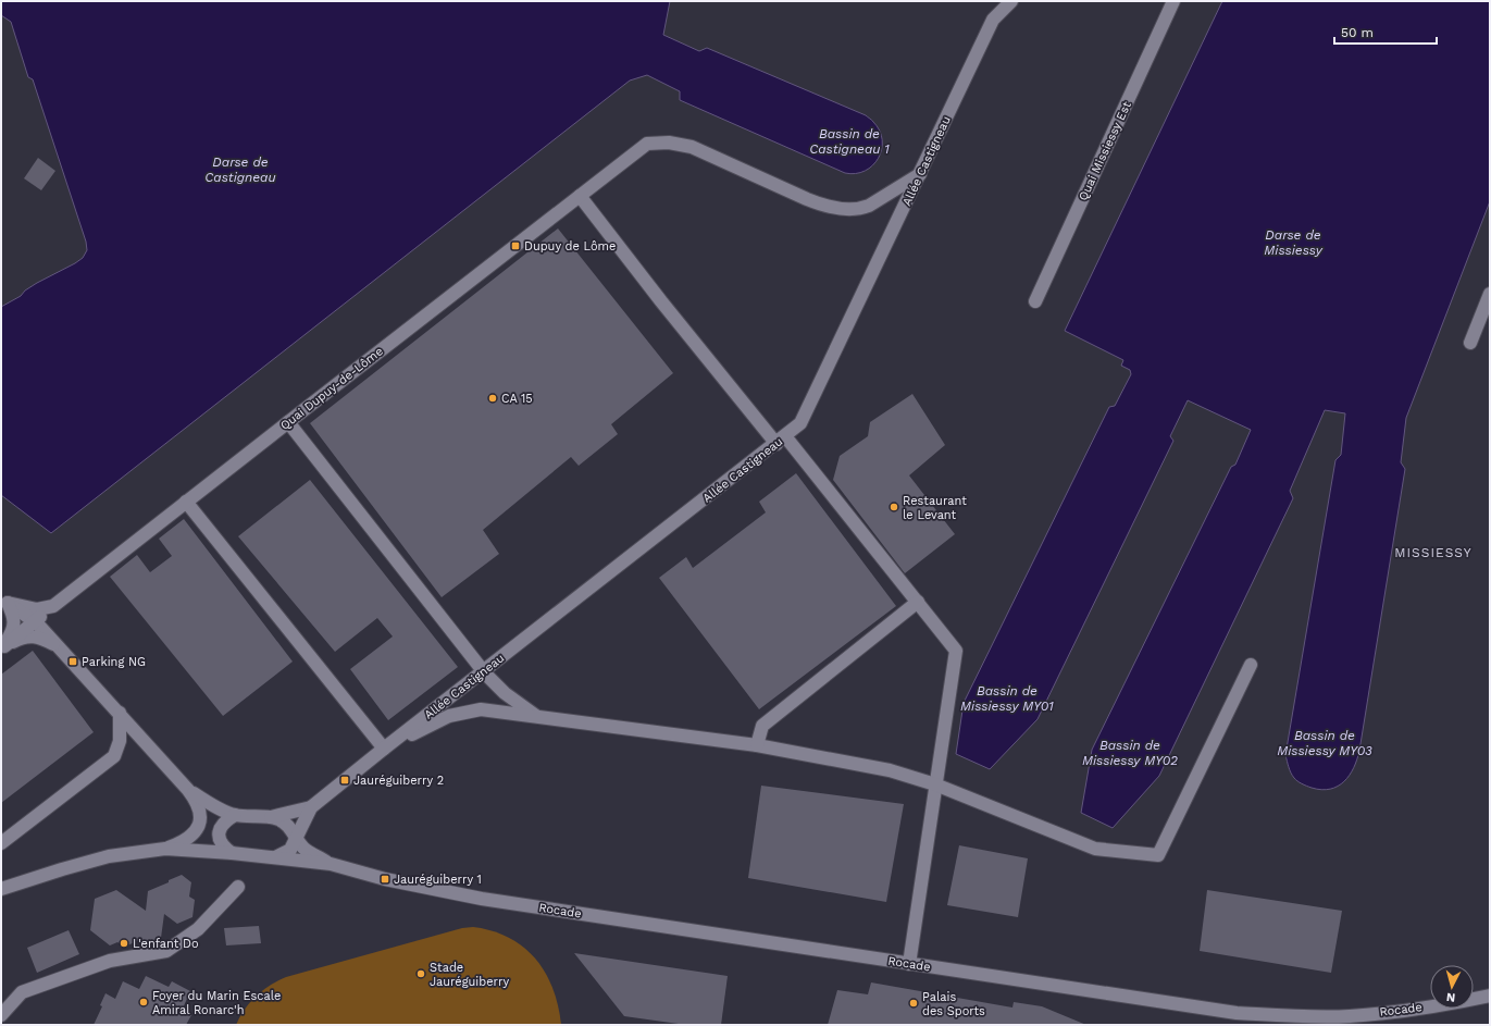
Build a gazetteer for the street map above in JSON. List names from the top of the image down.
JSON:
{
  "streets": {
    "street": [
      "Quai Missiessy Est",
      "Allée Castigneau",
      "Quai Dupuy-de-Lôme",
      "Rocade"
    ]
  },
  "crossings": [
    ["Allée Castigneau", "Quai Dupuy-de-Lôme"]
  ],
  "districts": ["MISSIESSY"],
  "water": [
    "Bassin de Castigneau 1",
    "Darse de Castigneau",
    "Darse de Missiessy",
    "Bassin de Missiessy MY01",
    "Bassin de Missiessy MY03",
    "Bassin de Missiessy MY02"
  ],
  "places": {
    "transit": [
      "Dupuy de Lôme",
      "Parking NG",
      "Jauréguiberry 2",
      "Jauréguiberry 1"
    ],
    "other": [
      "CA 15",
      "Restaurant le Levant",
      "L'enfant Do",
      "Stade Jauréguiberry",
      "Foyer du Marin Escale Amiral Ronarc'h",
      "Palais des Sports"
    ]
  },
  "scale_bar": "50 m",
  "north": "bottom"
}
